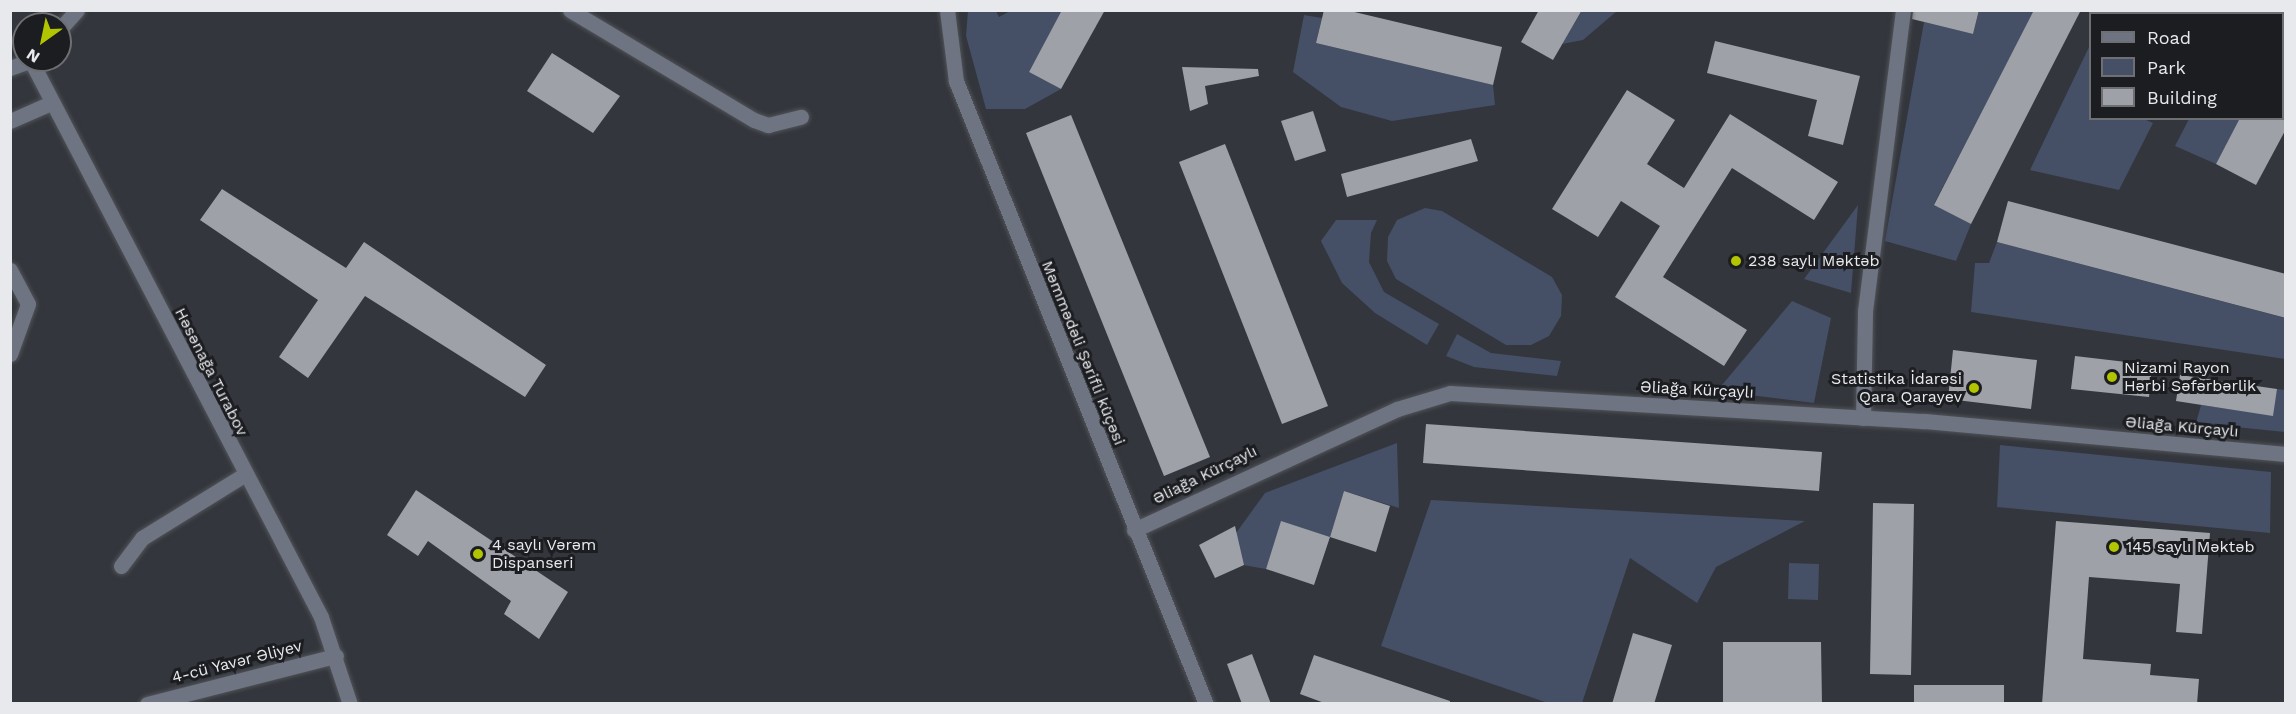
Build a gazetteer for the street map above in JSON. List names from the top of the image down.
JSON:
{
  "streets": {
    "street": [
      "Məmmədəli Şərifli küçəsi",
      "Həsənağa Turabov",
      "Əliağa Kürçaylı",
      "4-cü Yavər Əliyev"
    ]
  },
  "crossings": [
    ["Məmmədəli Şərifli küçəsi", "Əliağa Kürçaylı"],
    ["Həsənağa Turabov", "4-cü Yavər Əliyev"]
  ],
  "places": [
    "238 saylı Məktəb",
    "Nizami Rayon Hərbi Səfərbərlik",
    "Statistika İdarəsi Qara Qarayev",
    "145 saylı Məktəb",
    "4 saylı Vərəm Dispanseri"
  ],
  "legend": ["Road", "Park", "Building"],
  "north": "bottom left"
}
